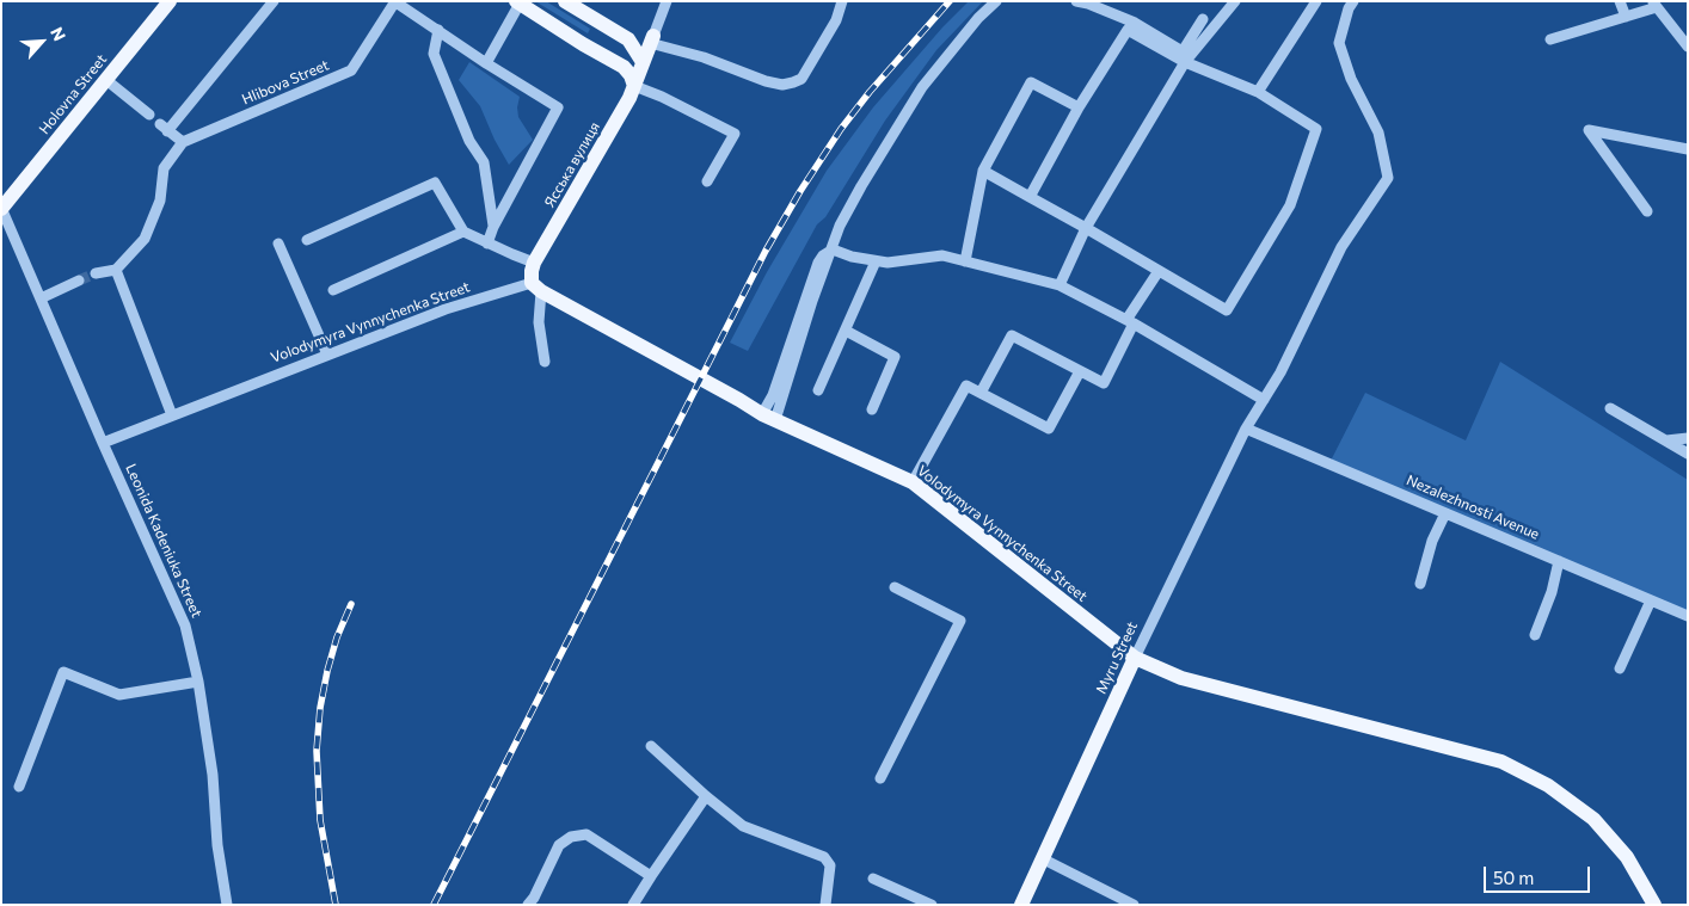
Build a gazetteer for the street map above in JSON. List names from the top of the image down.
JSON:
{
  "streets": {
    "main road": [
      "Holovna Street",
      "Ясська вулиця",
      "Volodymyra Vynnychenka Street",
      "Myru Street"
    ],
    "street": ["Hlibova Street", "Nezalezhnosti Avenue", "Leonida Kadeniuka Street"]
  },
  "crossings": [
    ["Holovna Street", "Leonida Kadeniuka Street"],
    ["Ясська вулиця", "Volodymyra Vynnychenka Street"],
    ["Volodymyra Vynnychenka Street", "Leonida Kadeniuka Street"],
    ["Volodymyra Vynnychenka Street", "Myru Street"],
    ["Nezalezhnosti Avenue", "Myru Street"]
  ],
  "scale_bar": "50 m",
  "north": "top right"
}
